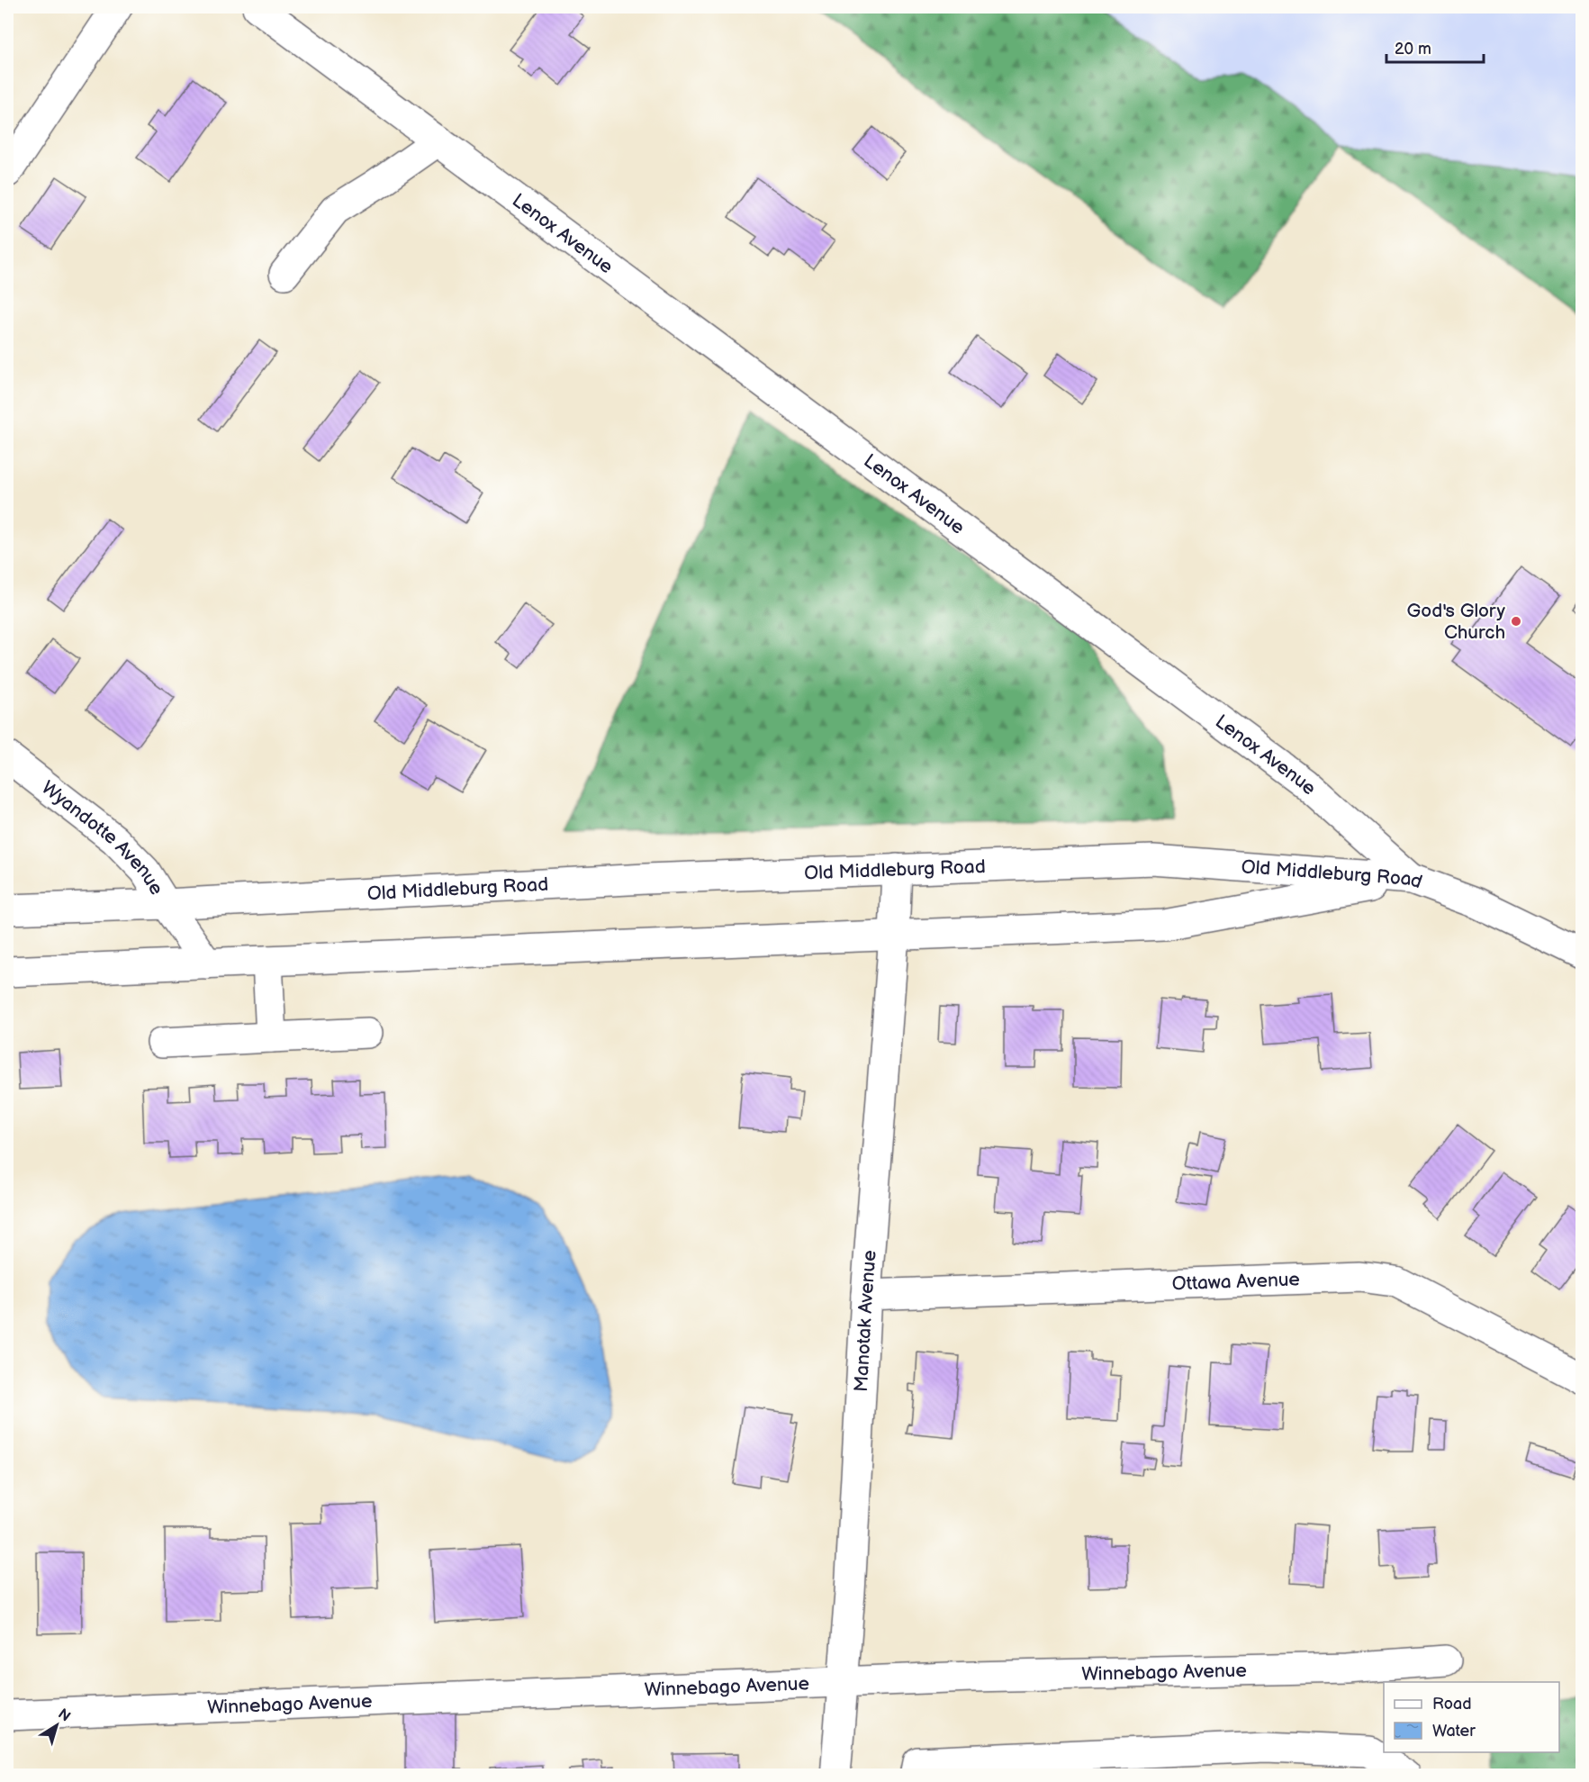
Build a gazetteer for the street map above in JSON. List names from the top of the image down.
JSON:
{
  "streets": {
    "street": [
      "Lenox Avenue",
      "Wyandotte Avenue",
      "Old Middleburg Road",
      "Ottawa Avenue",
      "Manotak Avenue",
      "Winnebago Avenue"
    ]
  },
  "crossings": [
    ["Lenox Avenue", "Old Middleburg Road"],
    ["Wyandotte Avenue", "Old Middleburg Road"],
    ["Old Middleburg Road", "Manotak Avenue"],
    ["Ottawa Avenue", "Manotak Avenue"],
    ["Manotak Avenue", "Winnebago Avenue"]
  ],
  "places": ["God's Glory Church"],
  "legend": ["Road", "Water"],
  "scale_bar": "20 m",
  "north": "top right"
}
